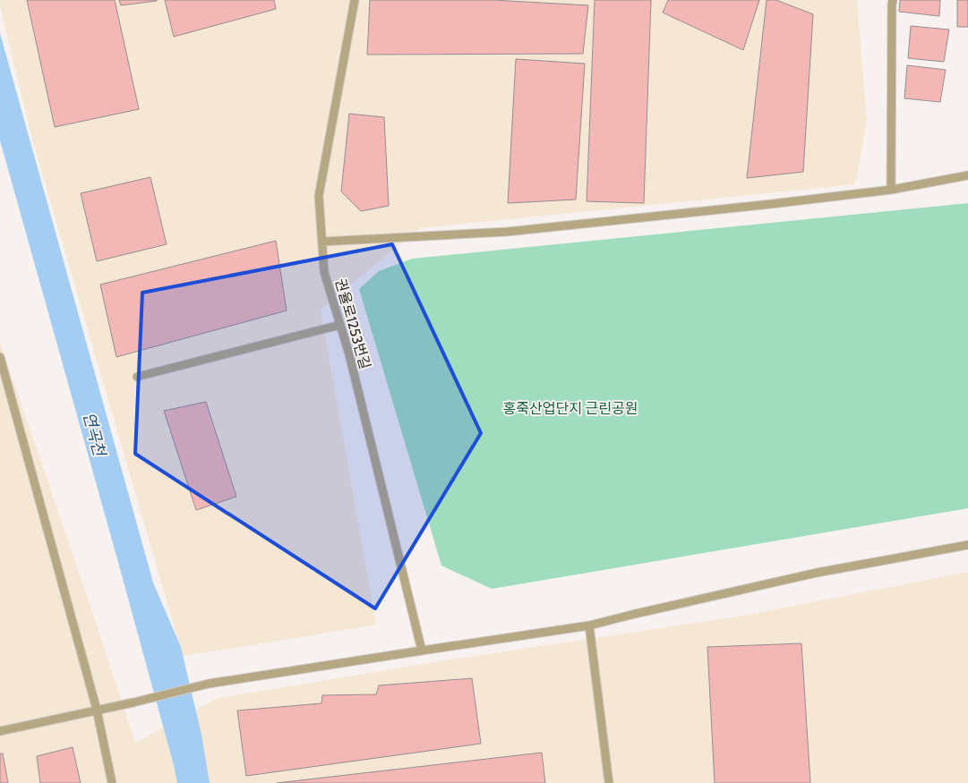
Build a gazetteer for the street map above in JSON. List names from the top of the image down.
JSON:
{
  "streets": {
    "lane": ["권율로1253번길"]
  },
  "water": ["연곡천"],
  "parks": ["홍죽산업단지 근린공원"]
}
